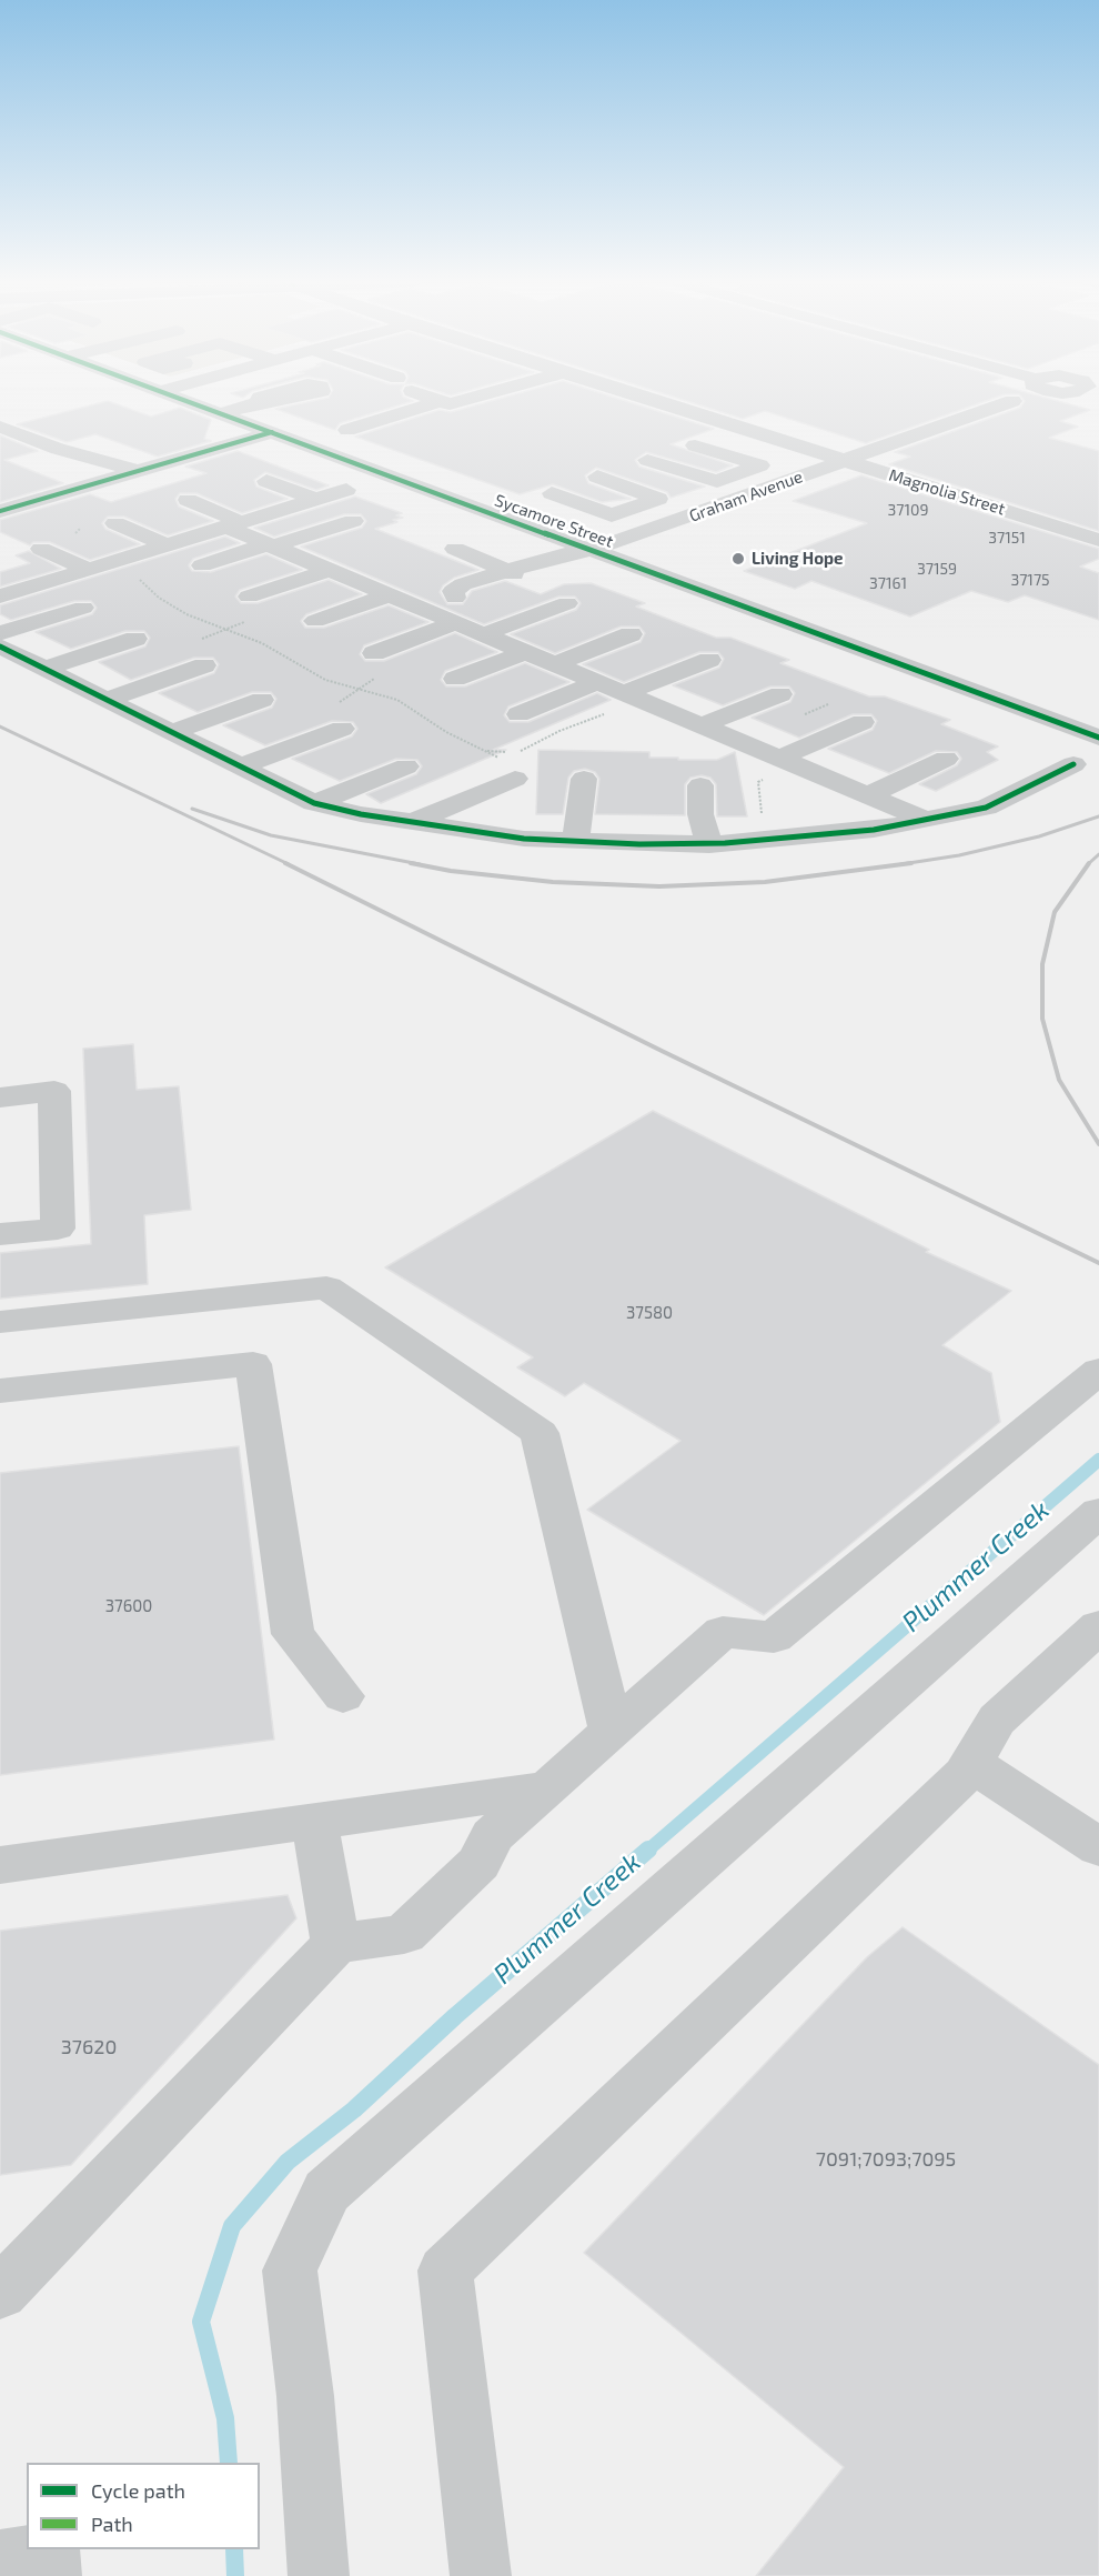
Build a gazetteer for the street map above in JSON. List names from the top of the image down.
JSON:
{
  "streets": {
    "street": ["Magnolia Street", "Graham Avenue", "Sycamore Street"]
  },
  "crossings": [
    ["Magnolia Street", "Graham Avenue"],
    ["Graham Avenue", "Sycamore Street"]
  ],
  "water": ["Plummer Creek"],
  "places": ["Living Hope"],
  "house_numbers": [
    "37109",
    "37151",
    "37159",
    "37175",
    "37161",
    "37580",
    "37600",
    "37620",
    "7091;7093;7095"
  ],
  "legend": ["Cycle path", "Path"]
}
